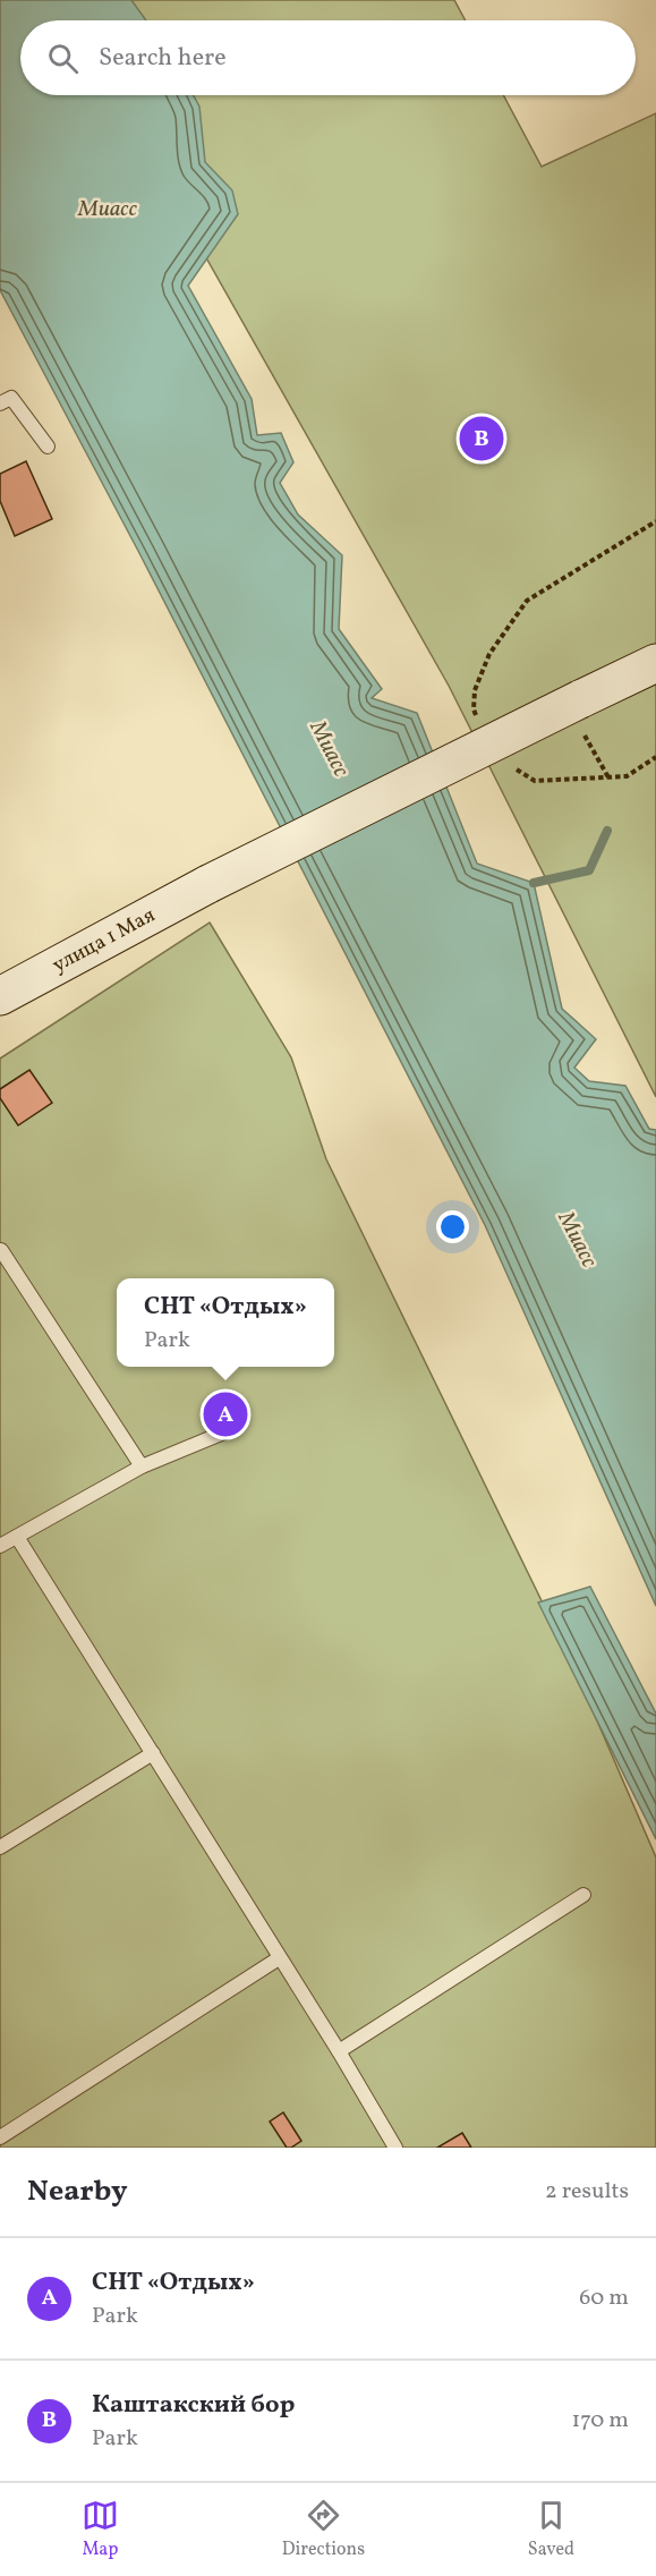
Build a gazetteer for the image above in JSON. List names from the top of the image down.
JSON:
{
  "streets": {
    "main road": ["улица 1 Мая"]
  },
  "water": ["Миасс"],
  "page": {
    "search": "Search here",
    "pins": ["B", "A"],
    "popup": ["СНТ «Отдых»", "Park"],
    "heading": ["Nearby", "2 results"],
    "list": [
      {
        "mark": "A",
        "name": "СНТ «Отдых»",
        "note": "Park",
        "value": "60 m"
      },
      {
        "mark": "B",
        "name": "Каштакский бор",
        "note": "Park",
        "value": "170 m"
      }
    ],
    "nav": ["Map", "Directions", "Saved"]
  }
}
